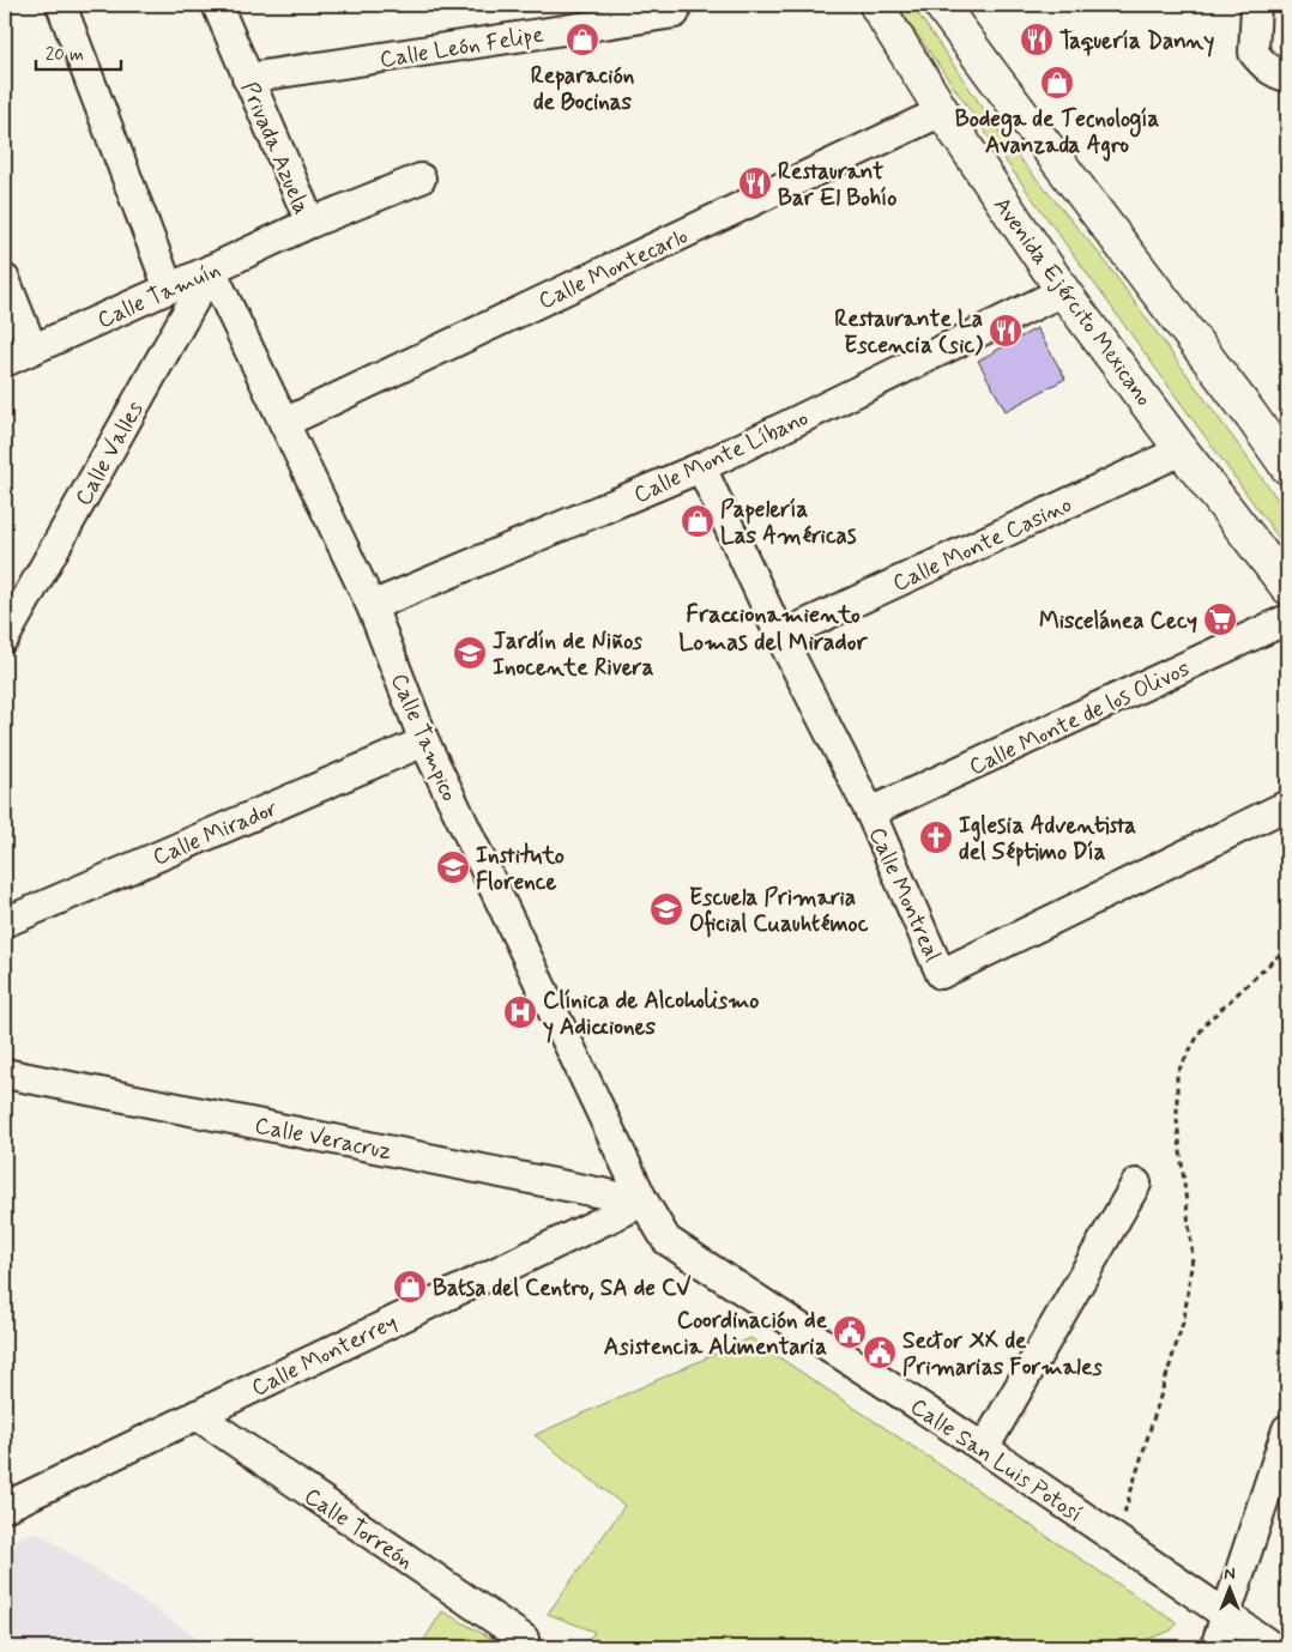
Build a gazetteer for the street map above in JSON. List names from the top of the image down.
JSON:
{
  "streets": {
    "main road": ["Avenida Ejército Mexicano"],
    "street": [
      "Calle León Felipe",
      "Privada Azuela",
      "Calle Montecarlo",
      "Calle Tamuín",
      "Calle Valles",
      "Calle Monte Líbano",
      "Calle Monte Casino",
      "Calle Monte de los Olivos",
      "Calle Tampico",
      "Calle Mirador",
      "Calle Montreal",
      "Calle Veracruz",
      "Calle Monterrey",
      "Calle San Luis Potosí",
      "Calle Torreón"
    ]
  },
  "crossings": [
    ["Calle León Felipe", "Privada Azuela"],
    ["Privada Azuela", "Calle Tamuín"],
    ["Calle Montecarlo", "Avenida Ejército Mexicano"],
    ["Calle Montecarlo", "Calle Tampico"],
    ["Calle Tamuín", "Calle Valles"],
    ["Calle Tamuín", "Calle Tampico"],
    ["Avenida Ejército Mexicano", "Calle Monte Líbano"],
    ["Avenida Ejército Mexicano", "Calle Monte Casino"],
    ["Calle Valles", "Calle Tampico"],
    ["Calle Monte Líbano", "Calle Tampico"],
    ["Calle Monte Líbano", "Calle Montreal"],
    ["Calle Monte Casino", "Calle Montreal"],
    ["Calle Monte de los Olivos", "Calle Montreal"],
    ["Calle Tampico", "Calle Mirador"],
    ["Calle Tampico", "Calle Veracruz"],
    ["Calle Tampico", "Calle Monterrey"],
    ["Calle Tampico", "Calle San Luis Potosí"],
    ["Calle Veracruz", "Calle Monterrey"],
    ["Calle Veracruz", "Calle San Luis Potosí"],
    ["Calle Monterrey", "Calle San Luis Potosí"],
    ["Calle Monterrey", "Calle Torreón"]
  ],
  "districts": ["Fraccionamiento Lomas del Mirador"],
  "places": {
    "shop": [
      "Reparación de Bocinas",
      "Bodega de Tecnología Avanzada Agro",
      "Papelería Las Américas",
      "Batsa del Centro, SA de CV"
    ],
    "restaurant": ["Taquería Danny", "Restaurant Bar El Bohío", "Restaurante La Escencia (sic)"],
    "supermarket": ["Miscelánea Cecy"],
    "school or university": ["Jardín de Niños Inocente Rivera", "Instituto Florence", "Escuela Primaria Oficial Cuauhtémoc"],
    "church": ["Iglesia Adventista del Séptimo Día"],
    "hospital": ["Clínica de Alcoholismo y Adicciones"],
    "public building": ["Coordinación de Asistencia Alimentaria", "Sector XX de Primarias Formales"]
  },
  "scale_bar": "20 m",
  "north": "top"
}
